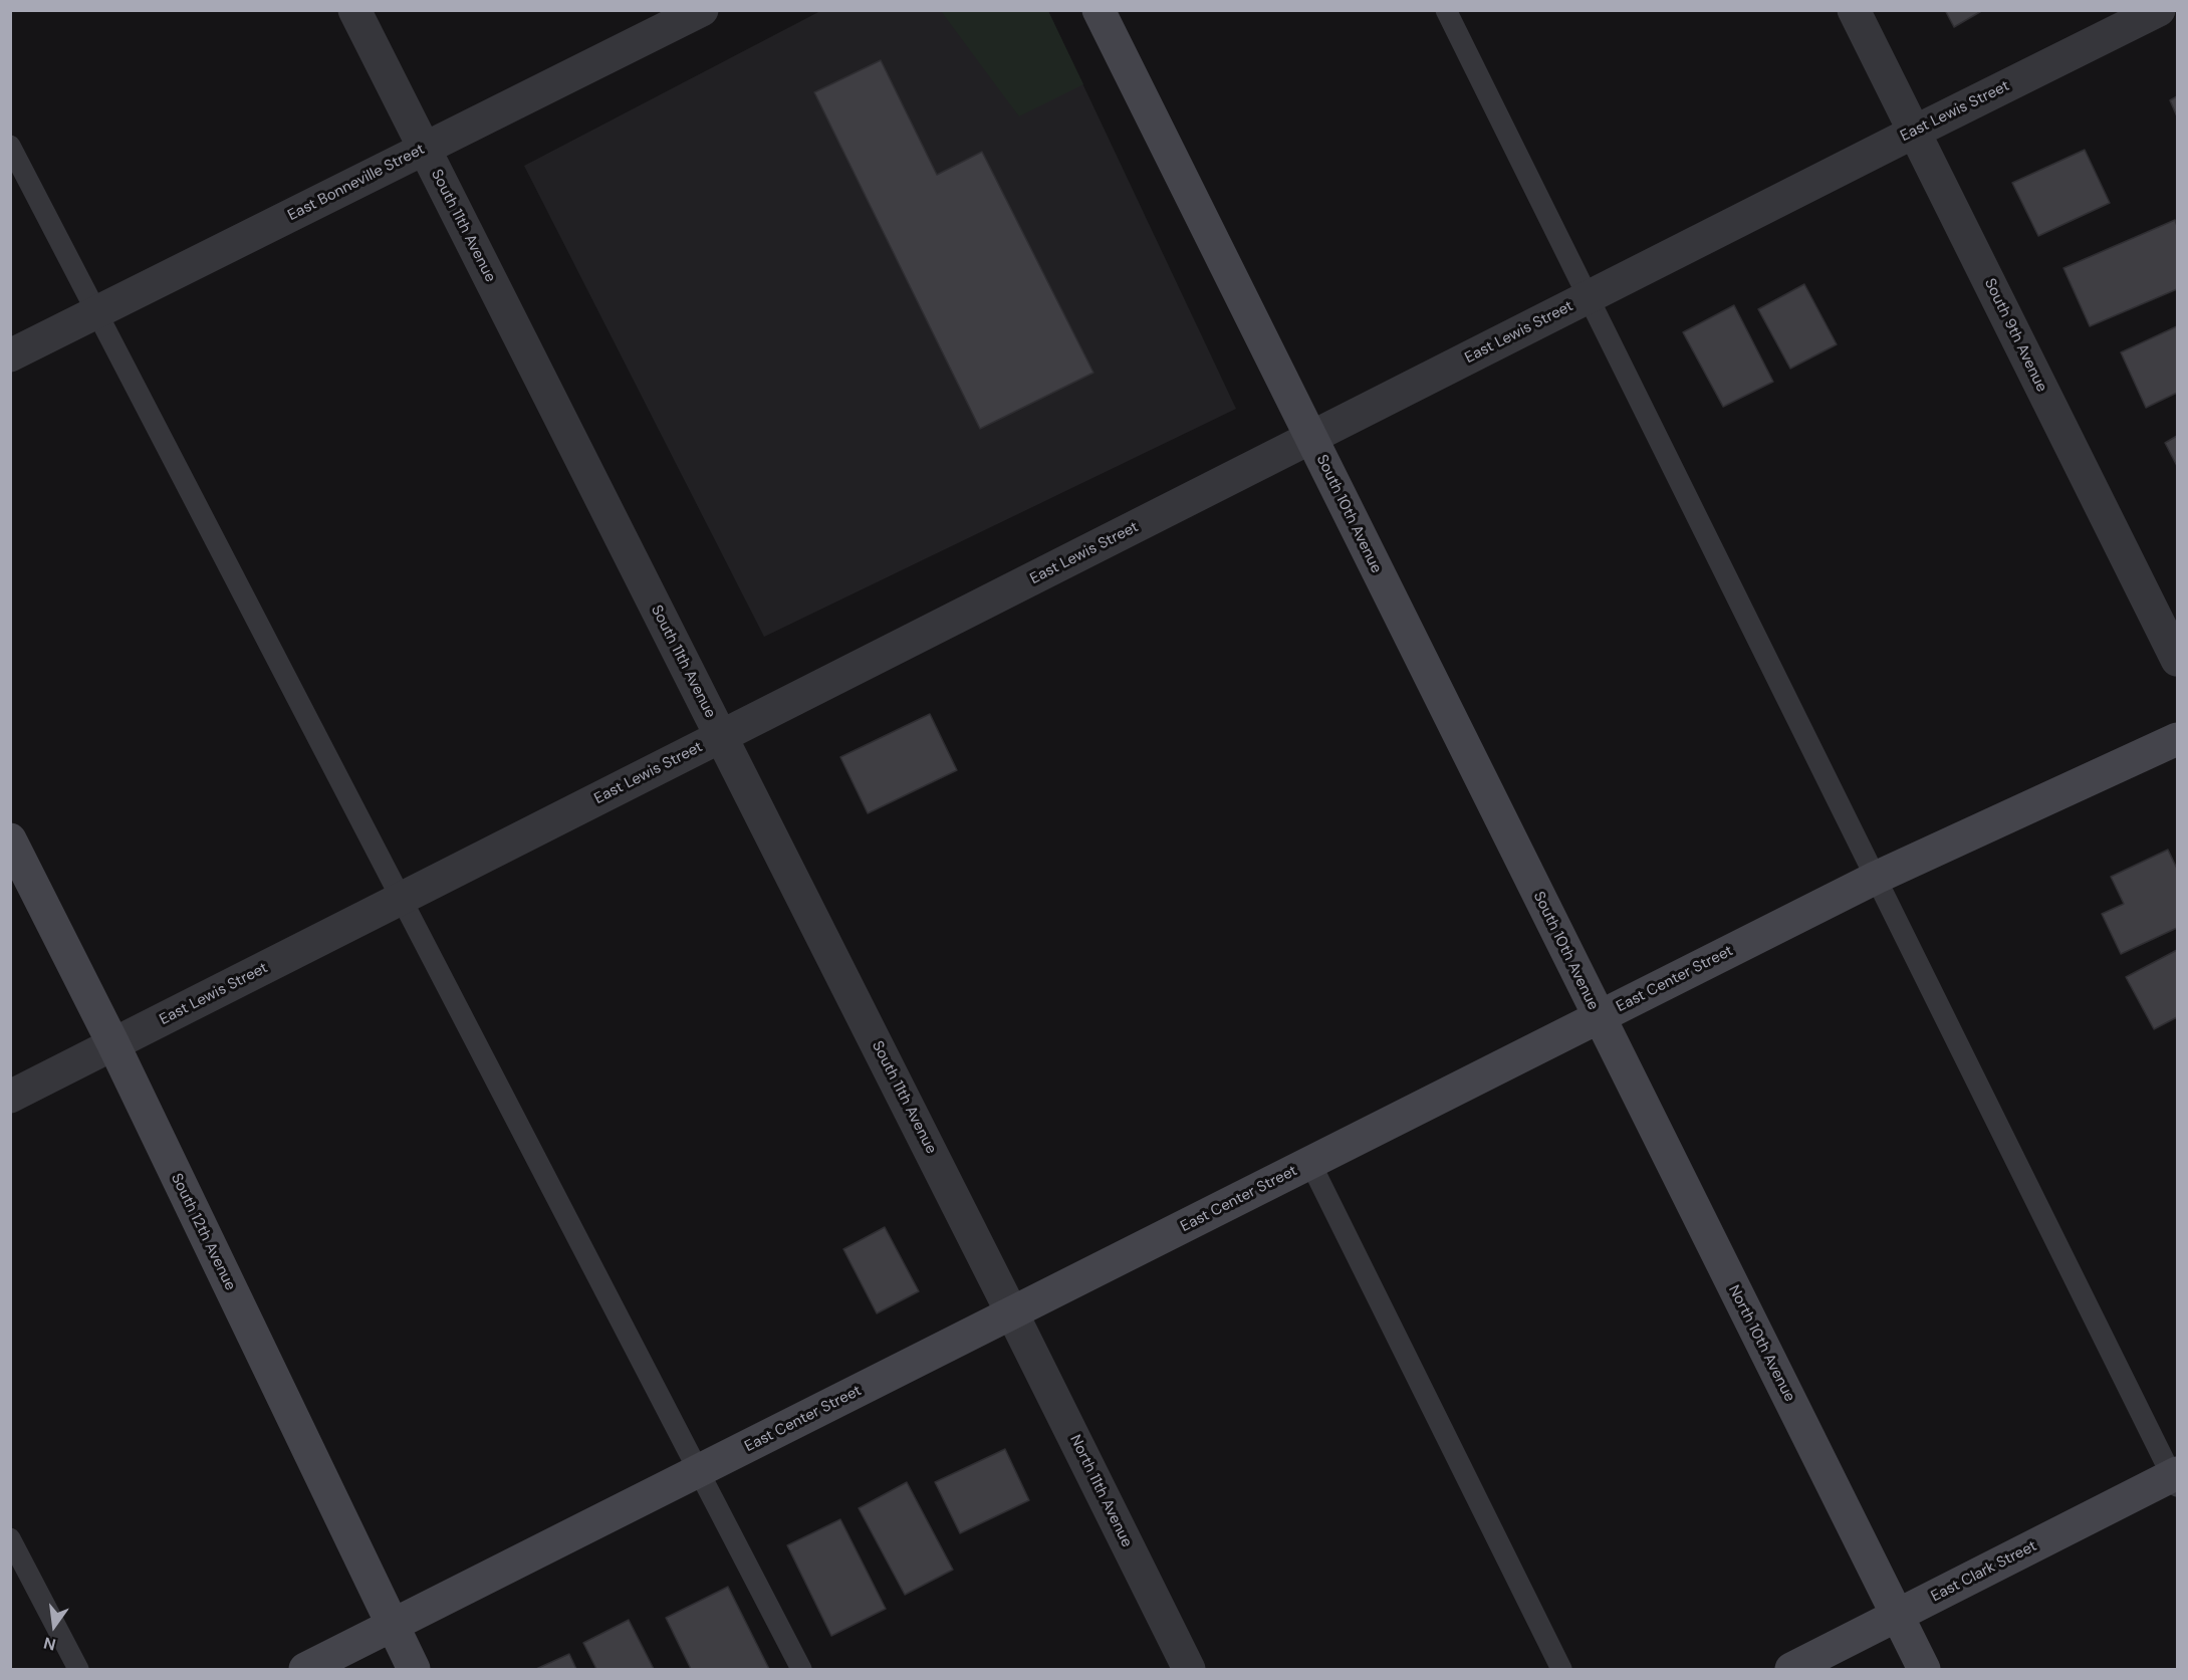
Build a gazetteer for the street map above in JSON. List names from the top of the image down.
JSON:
{
  "streets": {
    "street": [
      "East Lewis Street",
      "East Bonneville Street",
      "South 11th Avenue",
      "South 9th Avenue",
      "South 10th Avenue",
      "East Center Street",
      "South 12th Avenue",
      "North 10th Avenue",
      "North 11th Avenue",
      "East Clark Street"
    ]
  },
  "crossings": [
    ["East Lewis Street", "South 11th Avenue"],
    ["East Lewis Street", "South 9th Avenue"],
    ["East Lewis Street", "South 10th Avenue"],
    ["East Lewis Street", "South 12th Avenue"],
    ["East Bonneville Street", "South 11th Avenue"],
    ["South 11th Avenue", "East Center Street"],
    ["South 11th Avenue", "North 11th Avenue"],
    ["South 10th Avenue", "East Center Street"],
    ["South 10th Avenue", "North 10th Avenue"],
    ["East Center Street", "South 12th Avenue"],
    ["East Center Street", "North 10th Avenue"],
    ["East Center Street", "North 11th Avenue"],
    ["North 10th Avenue", "East Clark Street"]
  ],
  "north": "bottom"
}
